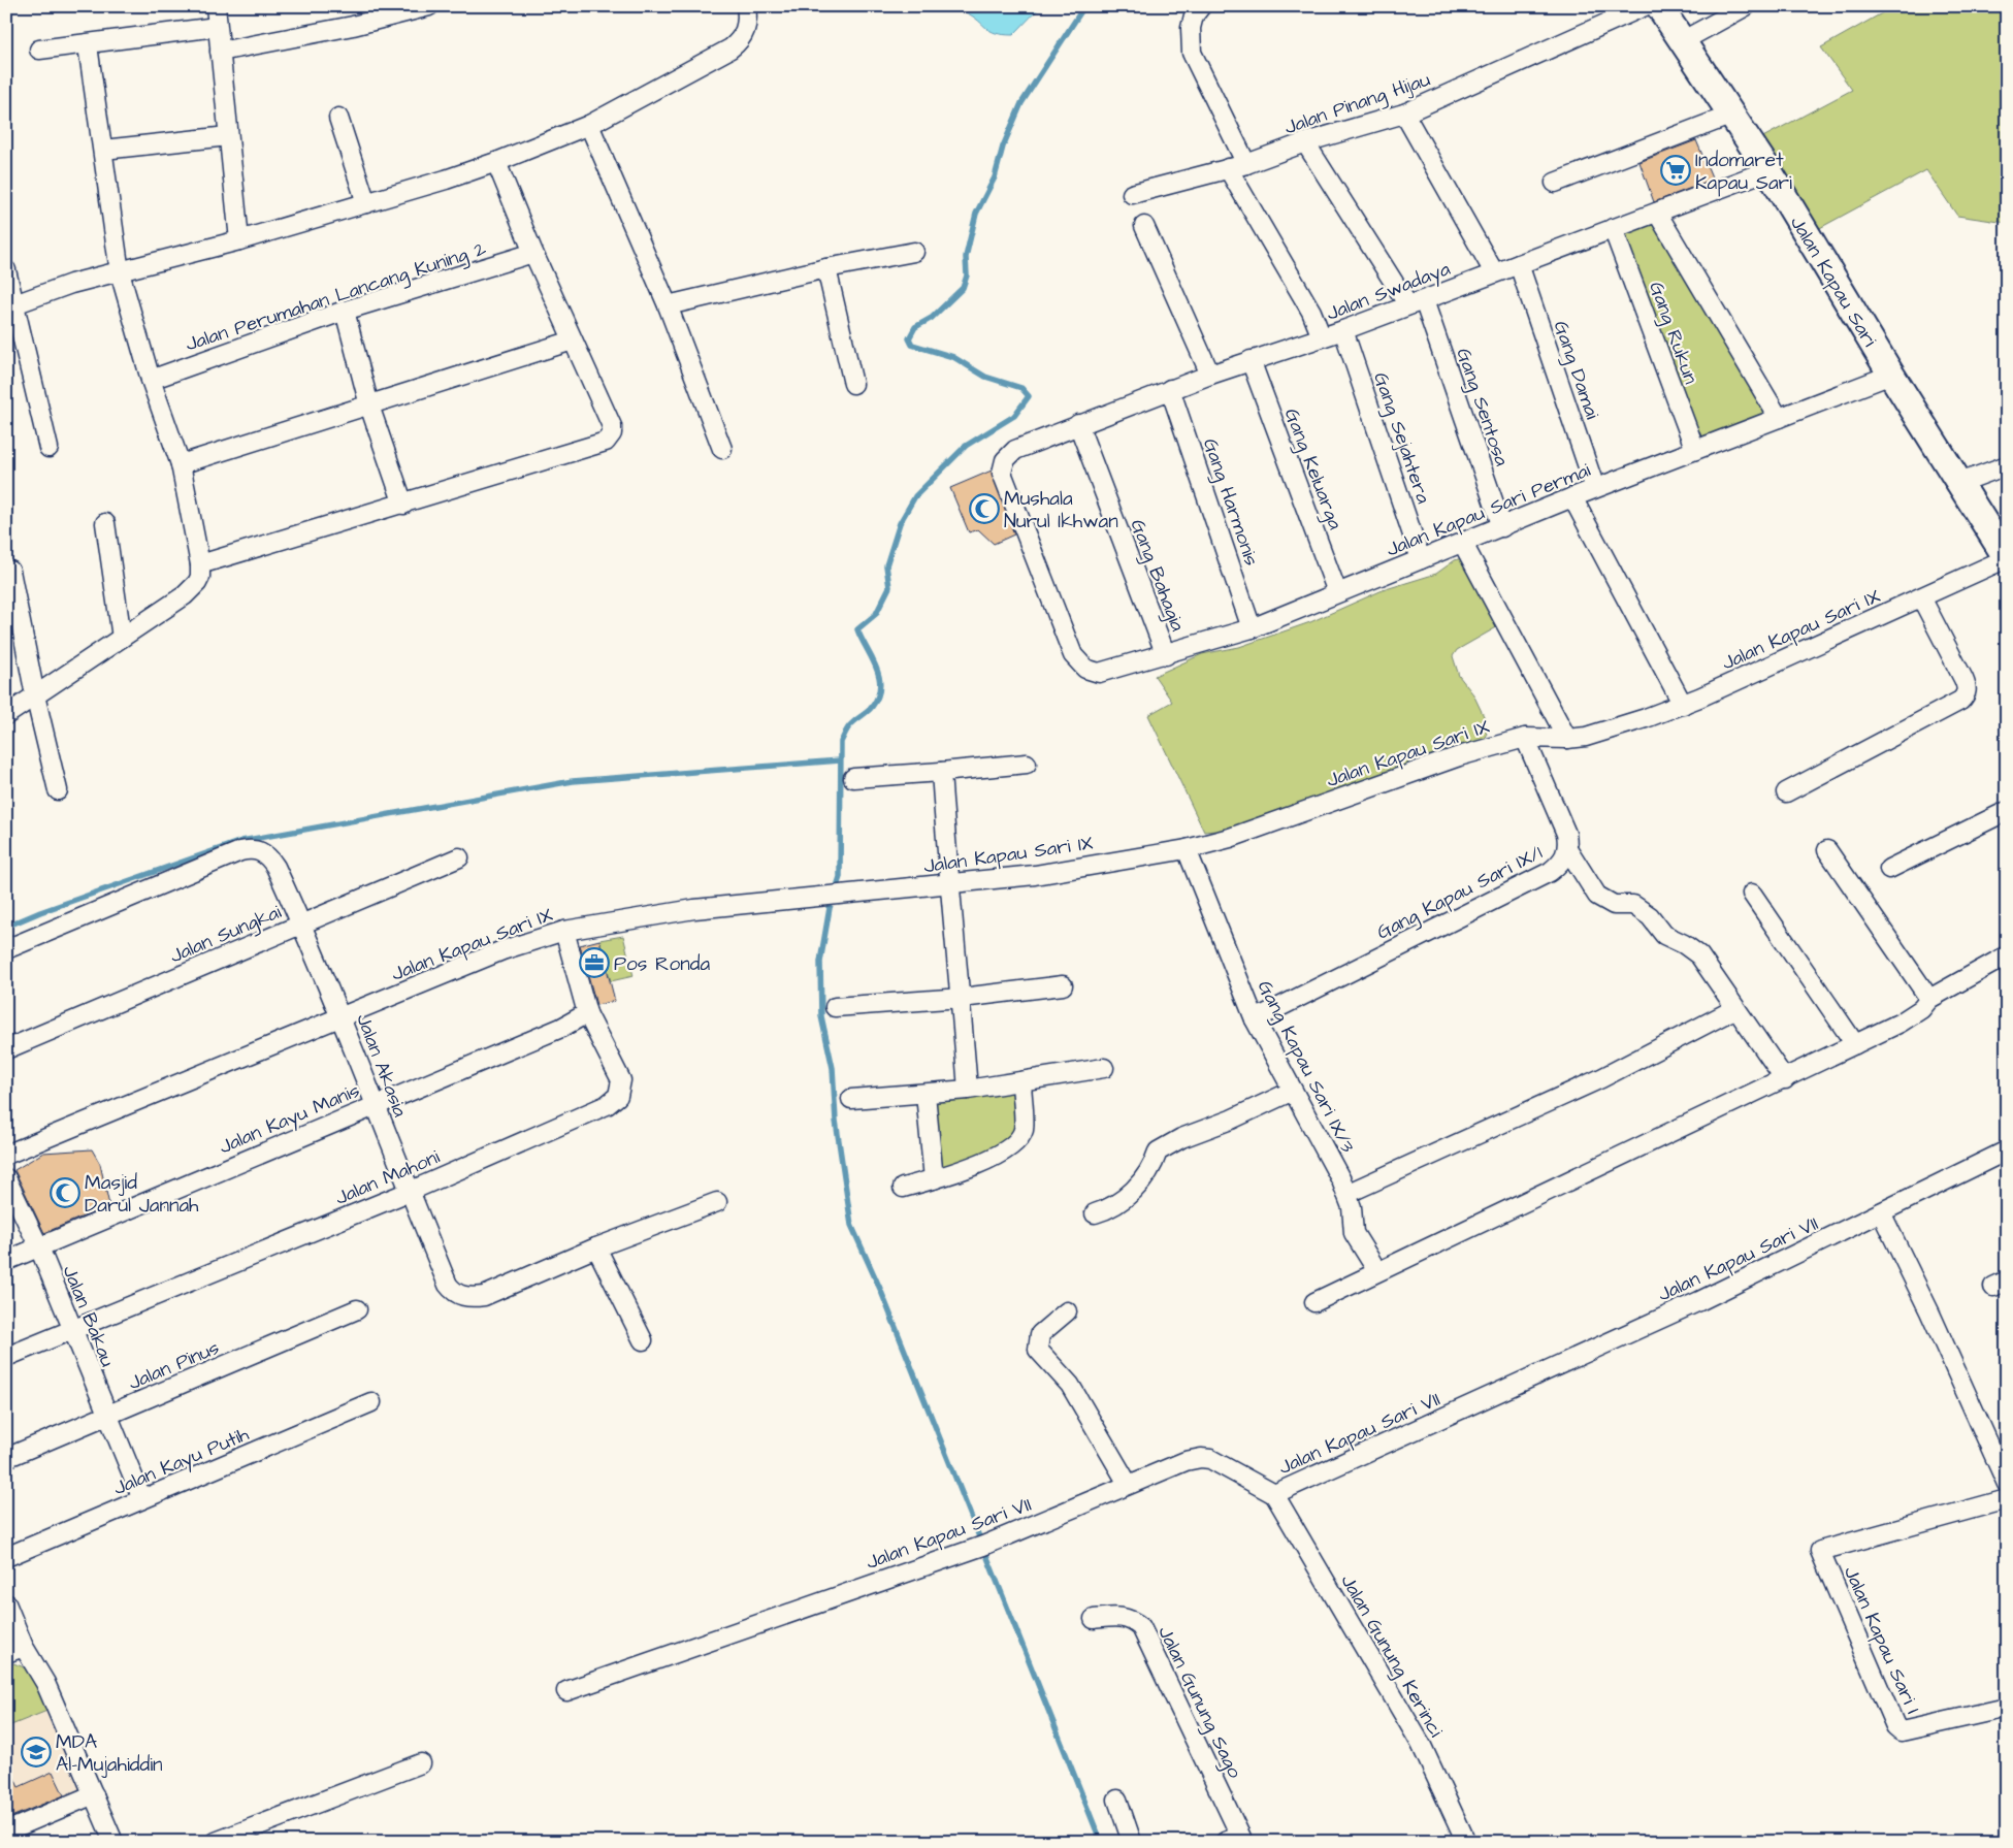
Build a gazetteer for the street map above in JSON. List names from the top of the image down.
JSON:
{
  "streets": {
    "main road": ["Jalan Kapau Sari"],
    "street": [
      "Jalan Pinang Hijau",
      "Jalan Swadaya",
      "Jalan Perumahan Lancang Kuning 2",
      "Gang Rukun",
      "Gang Damai",
      "Gang Sentosa",
      "Gang Sejahtera",
      "Gang Keluarga",
      "Gang Harmonis",
      "Jalan Kapau Sari Permai",
      "Gang Bahagia",
      "Jalan Kapau Sari IX",
      "Gang Kapau Sari IX/1",
      "Jalan Sungkai",
      "Jalan Akasia",
      "Gang Kapau Sari IX/3",
      "Jalan Kayu Manis",
      "Jalan Mahoni",
      "Jalan Kapau Sari VII",
      "Jalan Bakau",
      "Jalan Pinus",
      "Jalan Kayu Putih",
      "Jalan Kapau Sari I",
      "Jalan Gunung Kerinci",
      "Jalan Gunung Sago"
    ]
  },
  "crossings": [
    ["Jalan Pinang Hijau", "Gang Sentosa"],
    ["Jalan Kapau Sari", "Jalan Swadaya"],
    ["Jalan Kapau Sari", "Jalan Kapau Sari Permai"],
    ["Jalan Kapau Sari", "Jalan Kapau Sari IX"],
    ["Jalan Swadaya", "Gang Rukun"],
    ["Jalan Swadaya", "Gang Damai"],
    ["Jalan Swadaya", "Gang Sentosa"],
    ["Jalan Swadaya", "Gang Sejahtera"],
    ["Jalan Swadaya", "Gang Keluarga"],
    ["Jalan Swadaya", "Gang Harmonis"],
    ["Jalan Swadaya", "Jalan Kapau Sari Permai"],
    ["Jalan Swadaya", "Gang Bahagia"],
    ["Gang Rukun", "Jalan Kapau Sari Permai"],
    ["Gang Damai", "Jalan Kapau Sari Permai"],
    ["Gang Sentosa", "Jalan Kapau Sari Permai"],
    ["Gang Sejahtera", "Jalan Kapau Sari Permai"],
    ["Gang Keluarga", "Jalan Kapau Sari Permai"],
    ["Gang Harmonis", "Jalan Kapau Sari Permai"],
    ["Jalan Kapau Sari Permai", "Gang Bahagia"],
    ["Jalan Kapau Sari IX", "Gang Kapau Sari IX/1"],
    ["Jalan Kapau Sari IX", "Jalan Akasia"],
    ["Jalan Kapau Sari IX", "Gang Kapau Sari IX/3"],
    ["Jalan Kapau Sari IX", "Jalan Mahoni"],
    ["Gang Kapau Sari IX/1", "Gang Kapau Sari IX/3"],
    ["Jalan Sungkai", "Jalan Akasia"],
    ["Jalan Akasia", "Jalan Kayu Manis"],
    ["Jalan Akasia", "Jalan Mahoni"],
    ["Jalan Kayu Manis", "Jalan Mahoni"],
    ["Jalan Kayu Manis", "Jalan Bakau"],
    ["Jalan Mahoni", "Jalan Bakau"],
    ["Jalan Kapau Sari VII", "Jalan Gunung Kerinci"],
    ["Jalan Bakau", "Jalan Pinus"],
    ["Jalan Bakau", "Jalan Kayu Putih"]
  ],
  "places": {
    "supermarket": ["Indomaret Kapau Sari"],
    "mosque": ["Mushala Nurul Ikhwan", "Masjid Darul Jannah"],
    "office": ["Pos Ronda"],
    "school or university": ["MDA Al-Mujahiddin"]
  }
}
